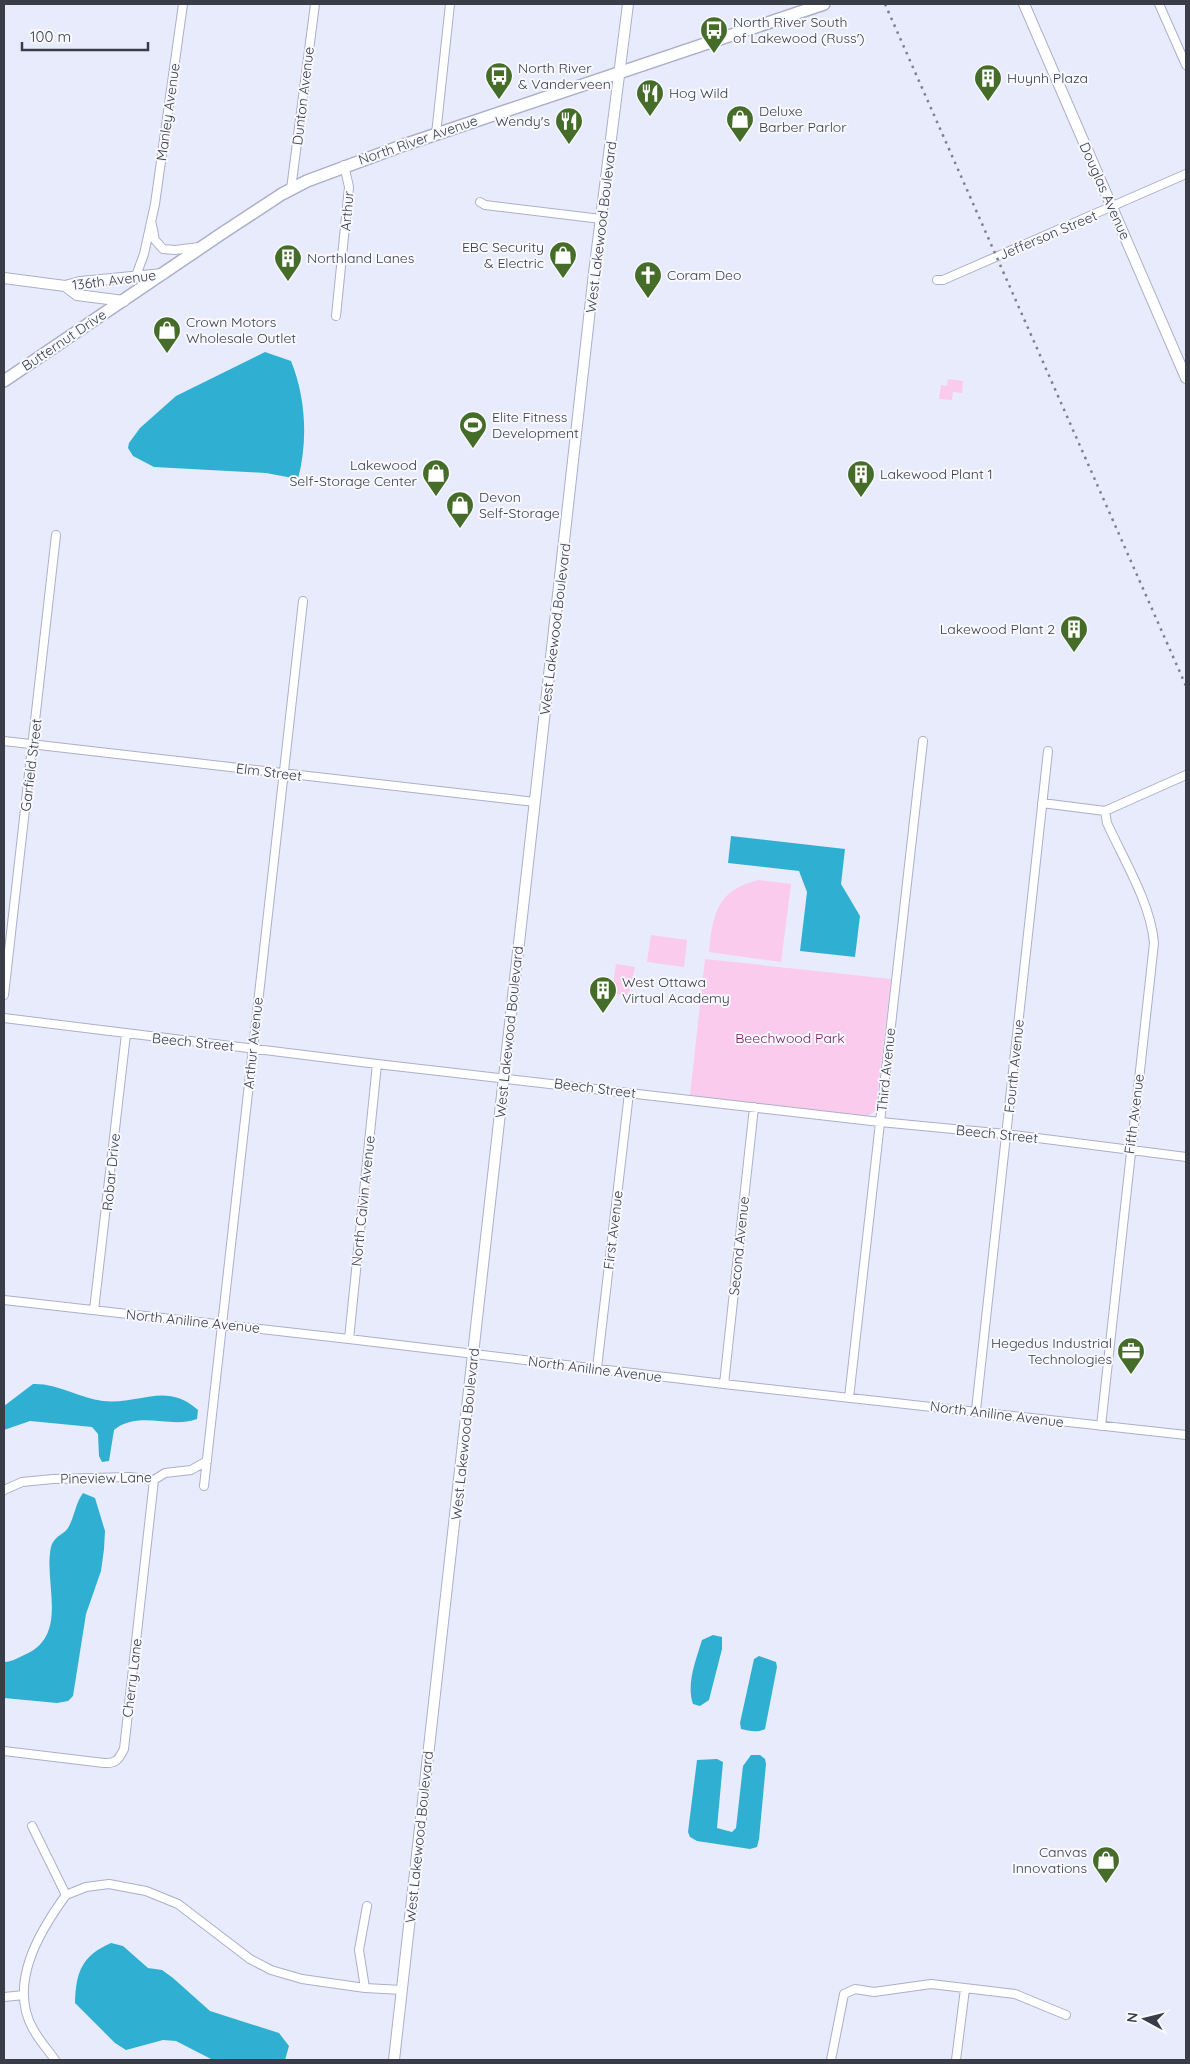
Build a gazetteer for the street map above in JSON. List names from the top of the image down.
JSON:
{
  "streets": {
    "main road": ["North River Avenue", "Butternut Drive"],
    "street": [
      "Dunton Avenue",
      "Manley Avenue",
      "Douglas Avenue",
      "Arthur",
      "West Lakewood Boulevard",
      "Jefferson Street",
      "136th Avenue",
      "Garfield Street",
      "Elm Street",
      "Beech Street",
      "Arthur Avenue",
      "Fourth Avenue",
      "Third Avenue",
      "Fifth Avenue",
      "Robar Drive",
      "North Calvin Avenue",
      "First Avenue",
      "Second Avenue",
      "North Aniline Avenue",
      "Pineview Lane",
      "Cherry Lane"
    ]
  },
  "crossings": [
    ["Dunton Avenue", "North River Avenue"],
    ["Manley Avenue", "North River Avenue"],
    ["Manley Avenue", "136th Avenue"],
    ["North River Avenue", "Arthur"],
    ["North River Avenue", "West Lakewood Boulevard"],
    ["North River Avenue", "136th Avenue"],
    ["North River Avenue", "Butternut Drive"],
    ["Douglas Avenue", "Jefferson Street"],
    ["West Lakewood Boulevard", "Elm Street"],
    ["West Lakewood Boulevard", "Beech Street"],
    ["West Lakewood Boulevard", "North Aniline Avenue"],
    ["136th Avenue", "Butternut Drive"],
    ["Garfield Street", "Elm Street"],
    ["Elm Street", "Arthur Avenue"],
    ["Beech Street", "Arthur Avenue"],
    ["Beech Street", "Fourth Avenue"],
    ["Beech Street", "Third Avenue"],
    ["Beech Street", "Fifth Avenue"],
    ["Beech Street", "Robar Drive"],
    ["Beech Street", "North Calvin Avenue"],
    ["Beech Street", "First Avenue"],
    ["Beech Street", "Second Avenue"],
    ["Arthur Avenue", "North Aniline Avenue"],
    ["Arthur Avenue", "Pineview Lane"],
    ["Fourth Avenue", "North Aniline Avenue"],
    ["Third Avenue", "North Aniline Avenue"],
    ["Fifth Avenue", "North Aniline Avenue"],
    ["Robar Drive", "North Aniline Avenue"],
    ["North Calvin Avenue", "North Aniline Avenue"],
    ["First Avenue", "North Aniline Avenue"],
    ["Second Avenue", "North Aniline Avenue"],
    ["Pineview Lane", "Cherry Lane"]
  ],
  "parks": ["Beechwood Park"],
  "places": {
    "bus stop": ["North River South of Lakewood (Russ')", "North River & Vanderveen"],
    "building": [
      "Huynh Plaza",
      "Northland Lanes",
      "Lakewood Plant 1",
      "Lakewood Plant 2",
      "West Ottawa Virtual Academy"
    ],
    "restaurant": ["Hog Wild", "Wendy's"],
    "shop": [
      "Deluxe Barber Parlor",
      "EBC Security & Electric",
      "Crown Motors Wholesale Outlet",
      "Lakewood Self-Storage Center",
      "Devon Self-Storage",
      "Canvas Innovations"
    ],
    "church": ["Coram Deo"],
    "sports": ["Elite Fitness Development"],
    "office": ["Hegedus Industrial Technologies"]
  },
  "scale_bar": "100 m",
  "north": "left"
}
